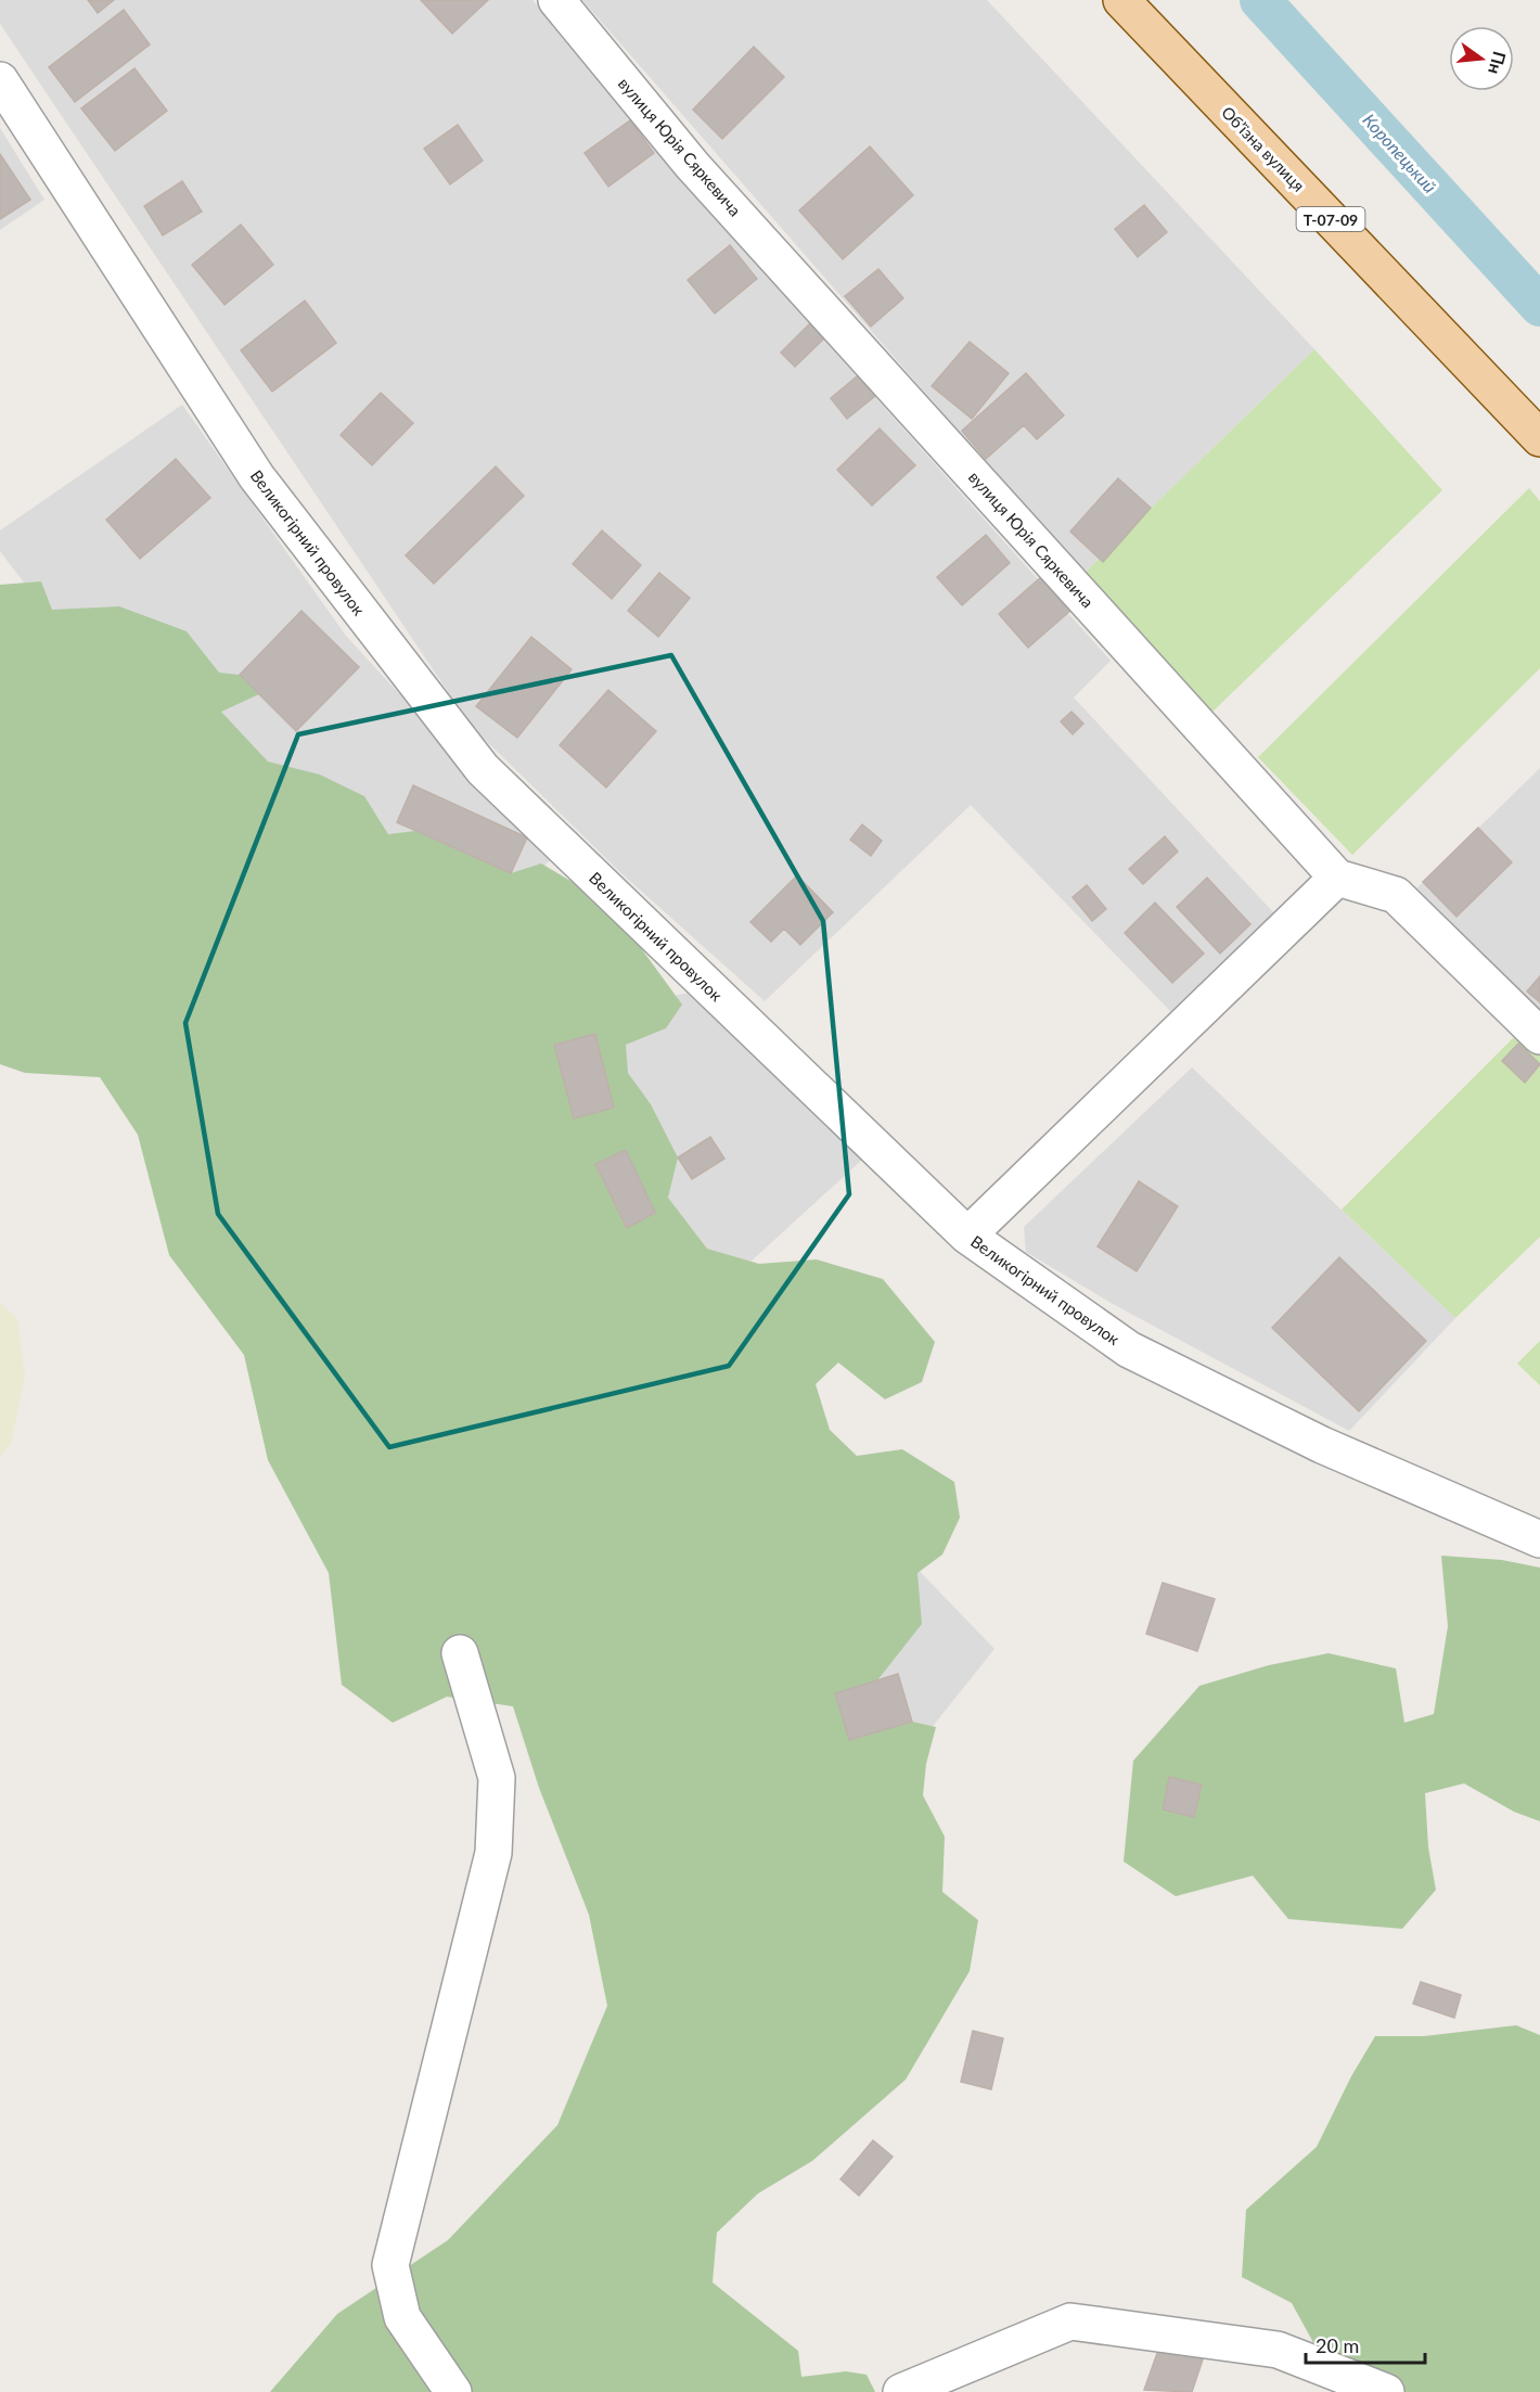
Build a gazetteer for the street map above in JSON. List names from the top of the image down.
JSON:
{
  "streets": {
    "main road": ["Обʼїзна вулиця", "Т-07-09"],
    "street": ["вулиця Юрія Сяркевича", "Великогірний провулок"]
  },
  "water": ["Коропецький"],
  "scale_bar": "20 m",
  "north": "right"
}
